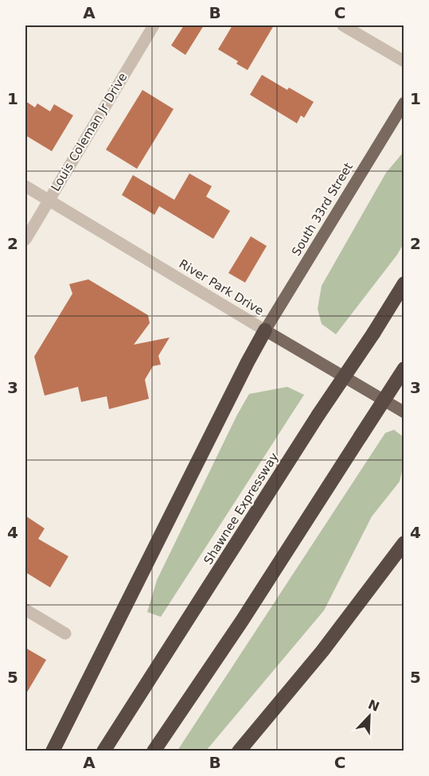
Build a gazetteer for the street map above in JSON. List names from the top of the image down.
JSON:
{
  "streets": {
    "highway": ["Shawnee Expressway"],
    "main road": ["South 33rd Street", "River Park Drive"],
    "street": ["Louis Coleman Jr Drive"]
  },
  "crossings": [
    ["Louis Coleman Jr Drive", "River Park Drive"],
    ["South 33rd Street", "River Park Drive"]
  ],
  "north": "top right",
  "grid": {
    "columns": ["A", "B", "C"],
    "rows": [
      "1",
      "2",
      "3",
      "4",
      "5"
    ]
  }
}
